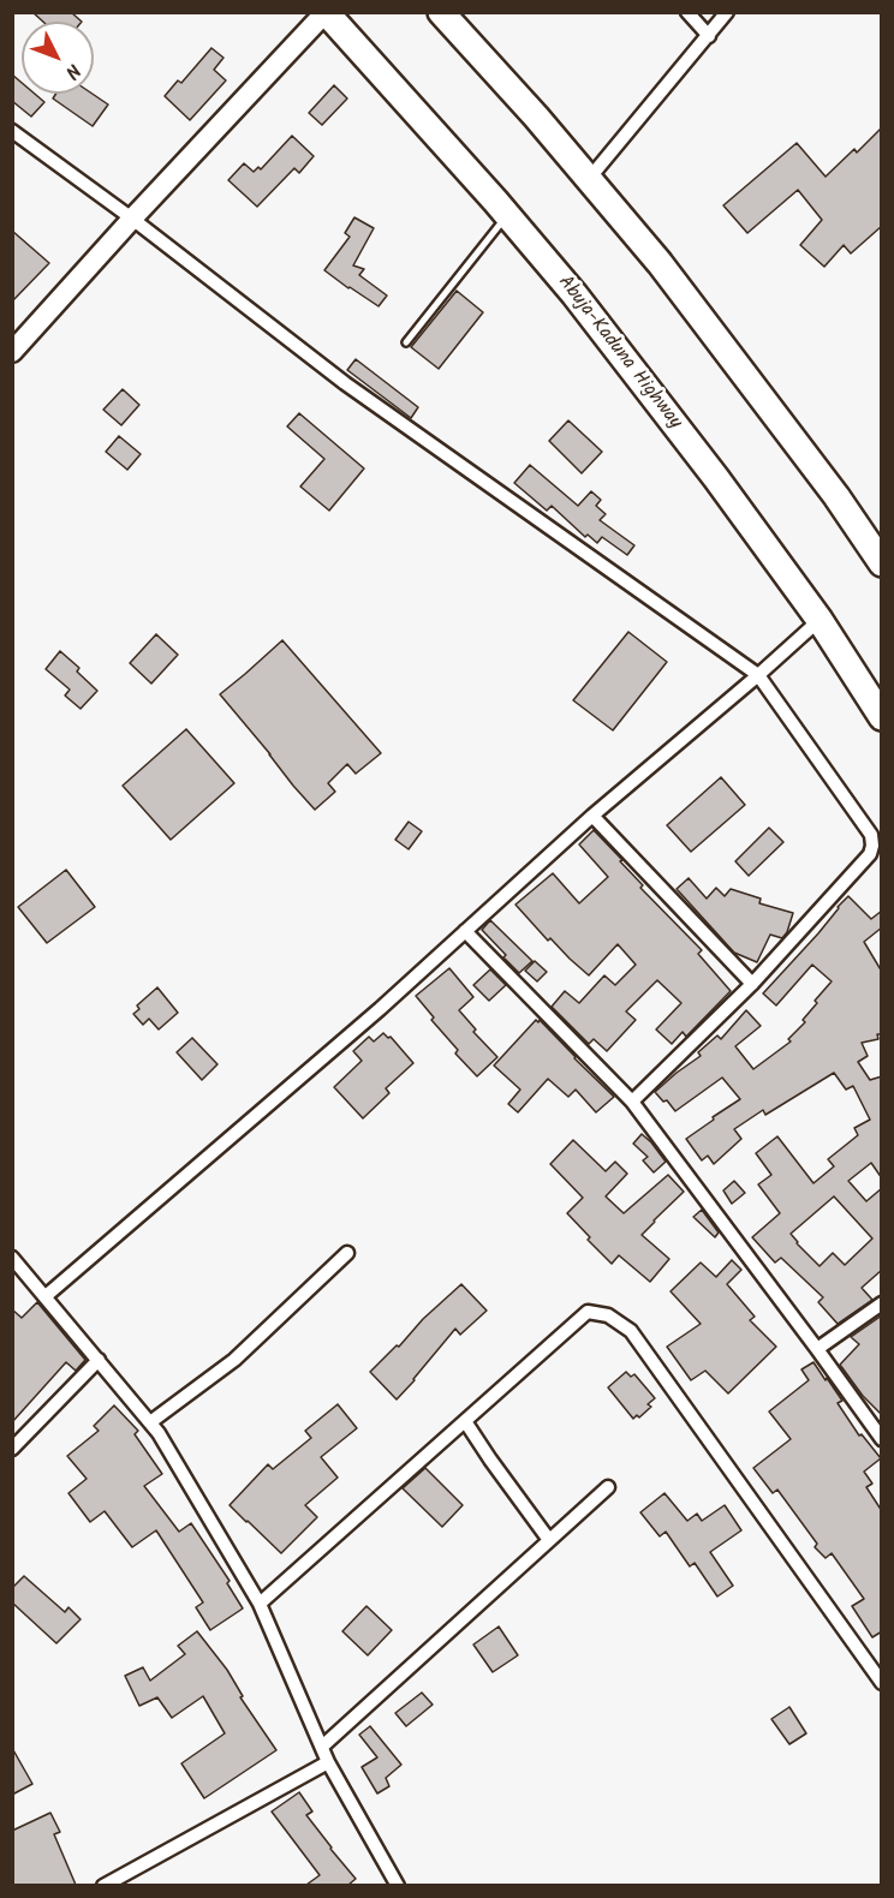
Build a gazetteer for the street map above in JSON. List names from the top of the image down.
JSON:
{
  "streets": {
    "highway": ["Abuja-Kaduna Highway"]
  },
  "north": "bottom right"
}
